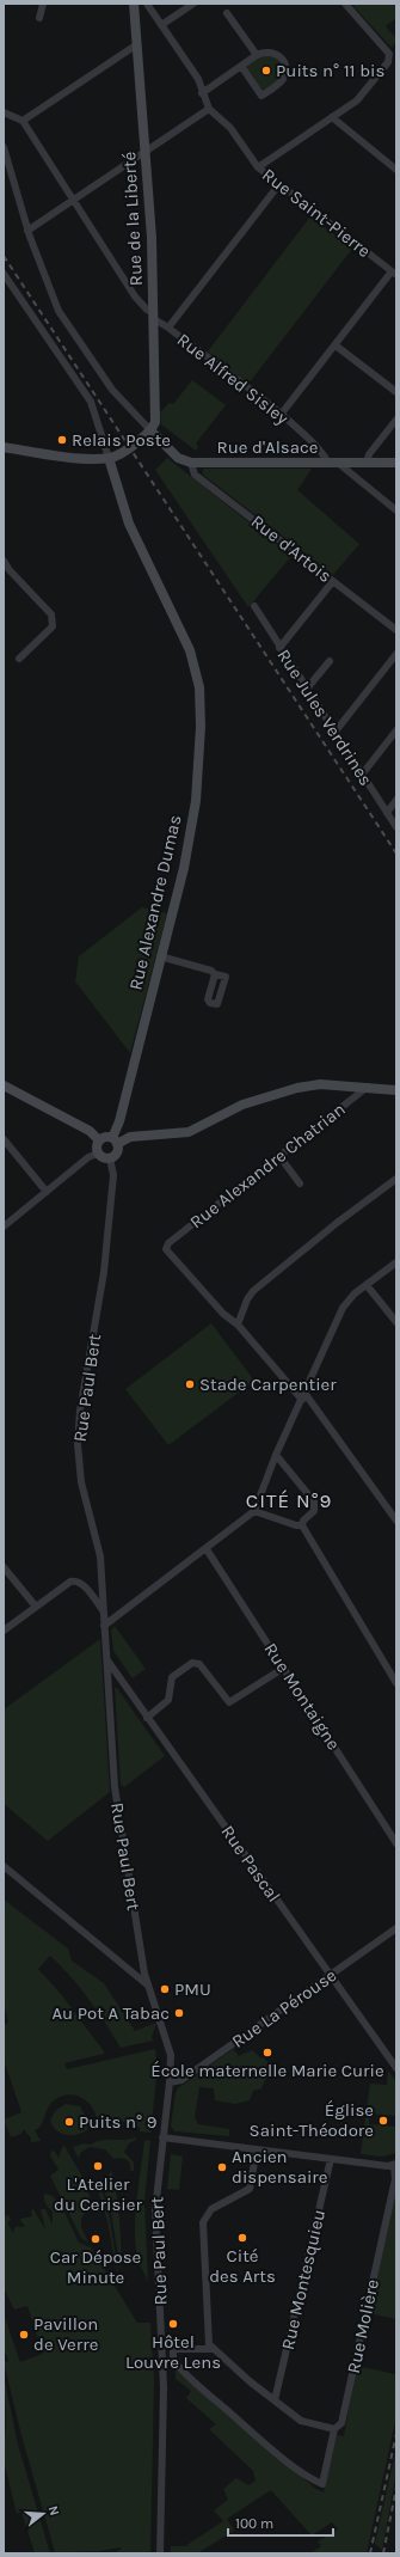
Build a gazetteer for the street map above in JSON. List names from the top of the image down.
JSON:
{
  "streets": {
    "street": [
      "Rue Saint-Pierre",
      "Rue de la Liberté",
      "Rue Alfred Sisley",
      "Rue d'Alsace",
      "Rue d'Artois",
      "Rue Jules Verdrines",
      "Rue Alexandre Dumas",
      "Rue Alexandre Chatrian",
      "Rue Paul Bert",
      "Rue Montaigne",
      "Rue Pascal",
      "Rue La Pérouse",
      "Rue Montesquieu",
      "Rue Molière"
    ]
  },
  "crossings": [
    ["Rue de la Liberté", "Rue Alfred Sisley"],
    ["Rue de la Liberté", "Rue d'Alsace"],
    ["Rue Alfred Sisley", "Rue d'Alsace"],
    ["Rue d'Alsace", "Rue d'Artois"],
    ["Rue Alexandre Dumas", "Rue Paul Bert"],
    ["Rue Paul Bert", "Rue Pascal"],
    ["Rue Paul Bert", "Rue La Pérouse"],
    ["Rue Pascal", "Rue La Pérouse"]
  ],
  "districts": ["CITÉ N°9"],
  "places": [
    "Puits n° 11 bis",
    "Relais Poste",
    "Stade Carpentier",
    "PMU",
    "Au Pot A Tabac",
    "École maternelle Marie Curie",
    "Église Saint-Théodore",
    "Puits n° 9",
    "L'Atelier du Cerisier",
    "Ancien dispensaire",
    "Cité des Arts",
    "Car Dépose Minute",
    "Hôtel Louvre Lens",
    "Pavillon de Verre"
  ],
  "scale_bar": "100 m",
  "north": "right"
}
